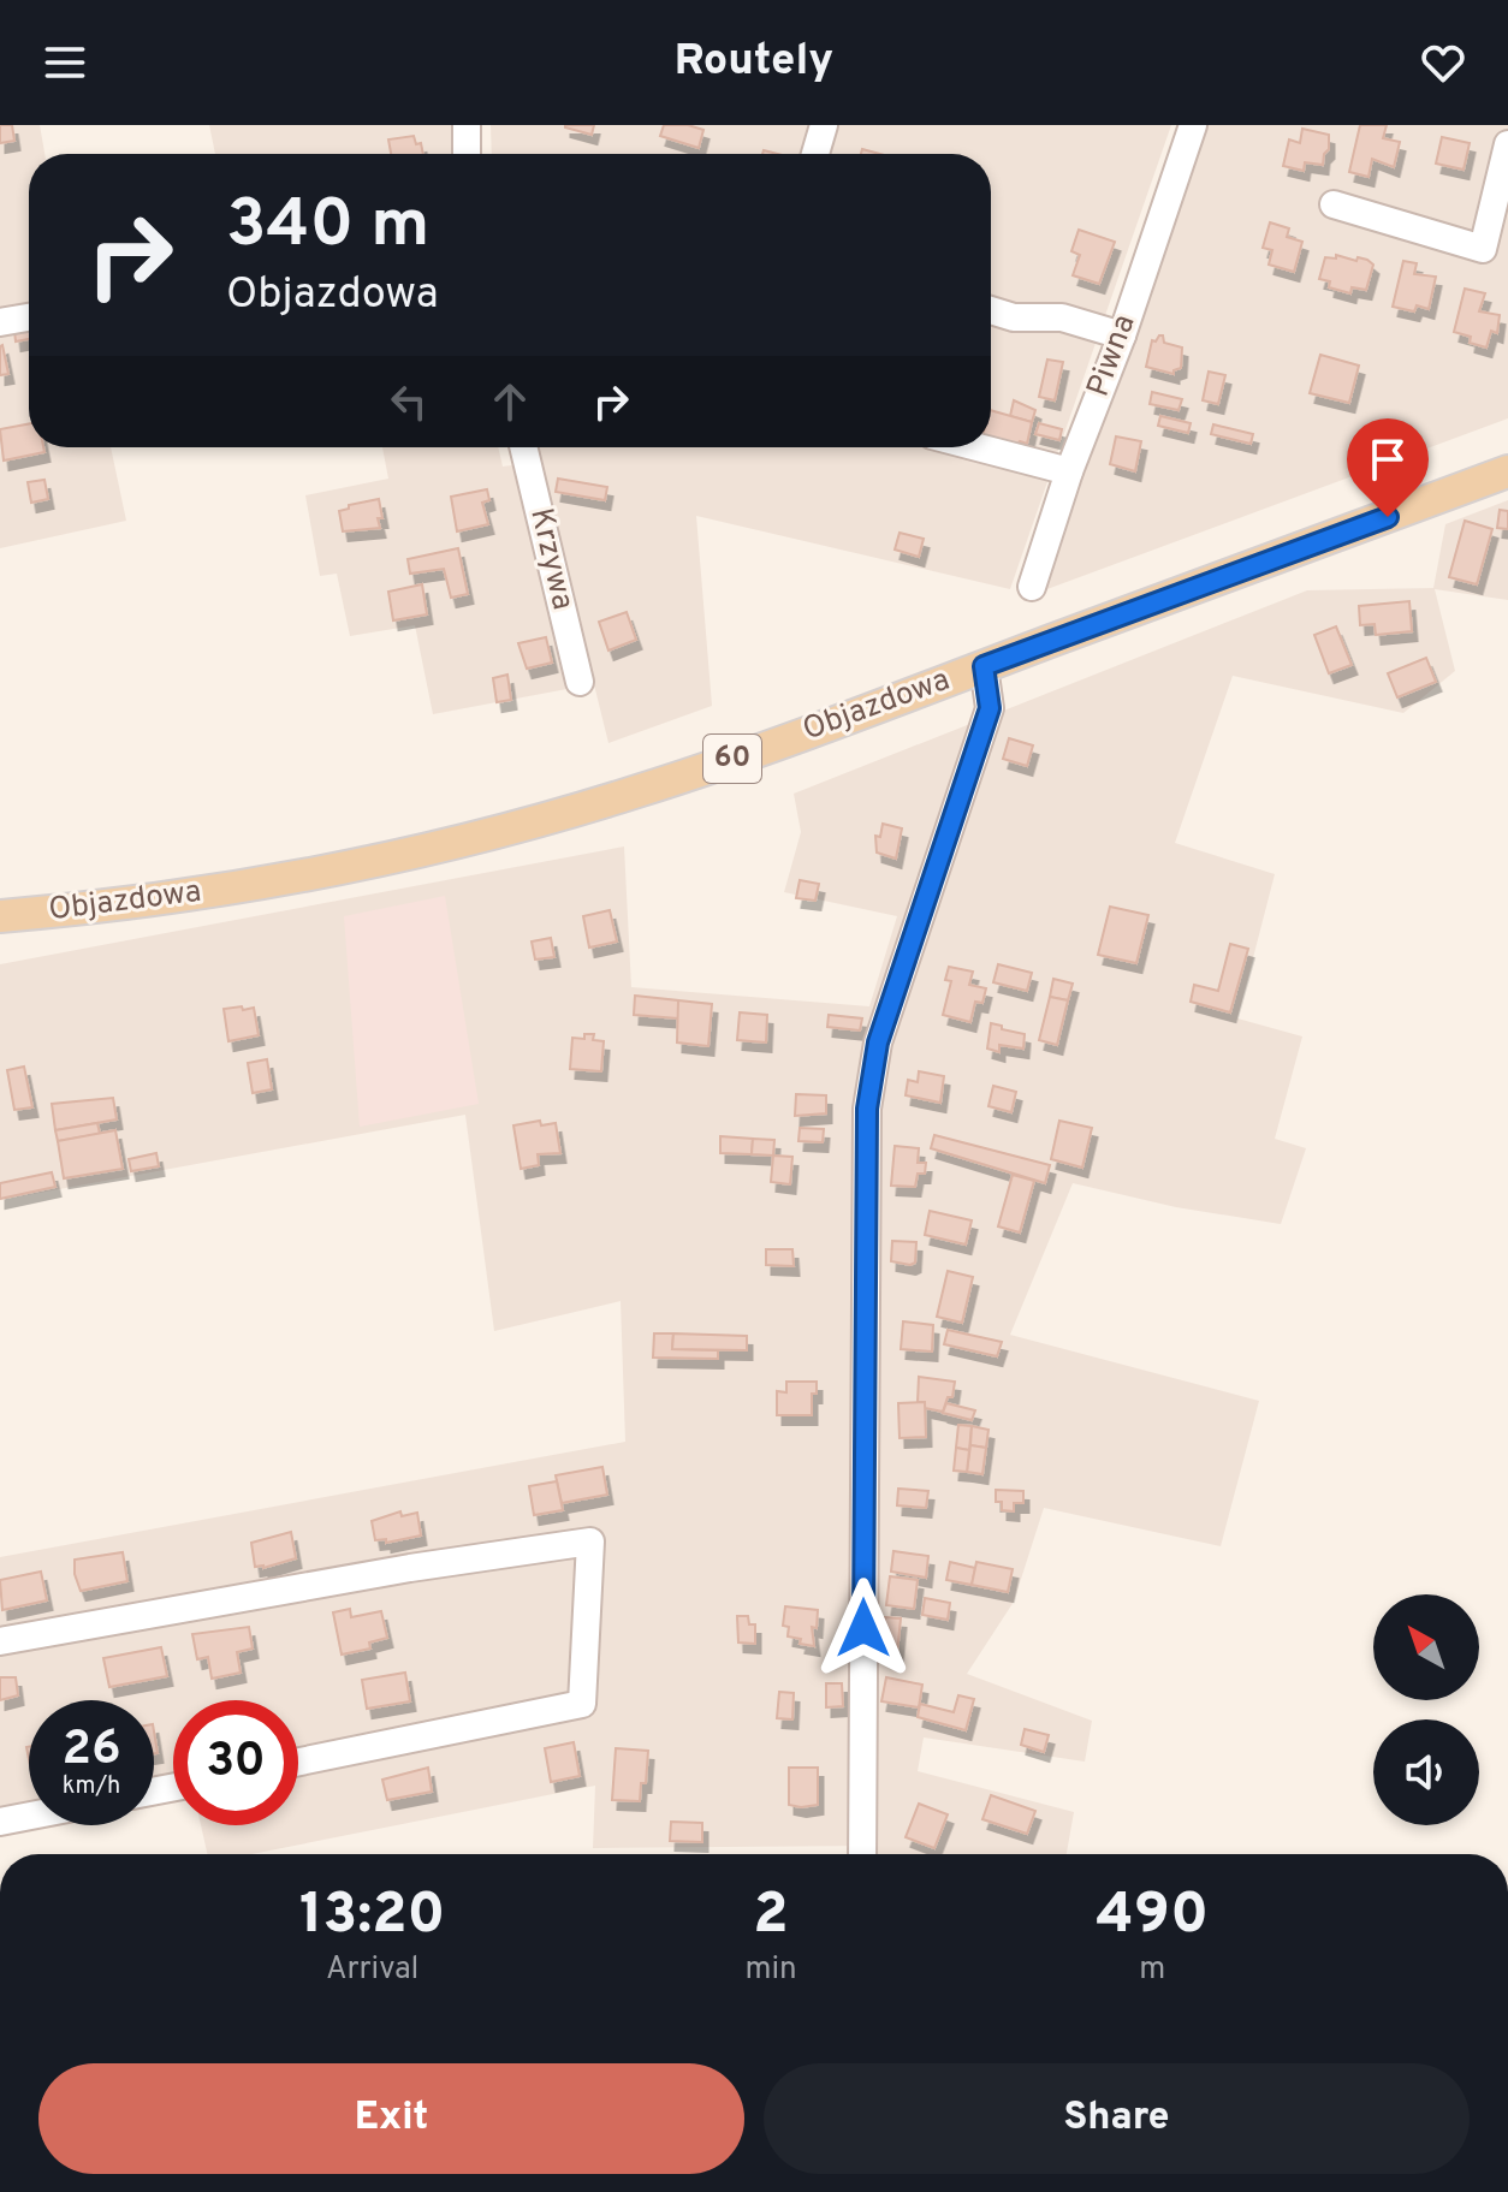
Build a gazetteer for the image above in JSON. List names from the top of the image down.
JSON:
{
  "streets": {
    "main road": ["Objazdowa", "60"],
    "street": ["Piwna", "Krzywa"]
  },
  "north": "top left",
  "page": {
    "header": "Routely",
    "turn": ["340 m", "Objazdowa"],
    "speed": "26 km/h",
    "limit": "30",
    "eta": [
      "13:20",
      "Arrival",
      "2",
      "min",
      "490",
      "m"
    ],
    "buttons": ["Exit", "Share"]
  }
}
